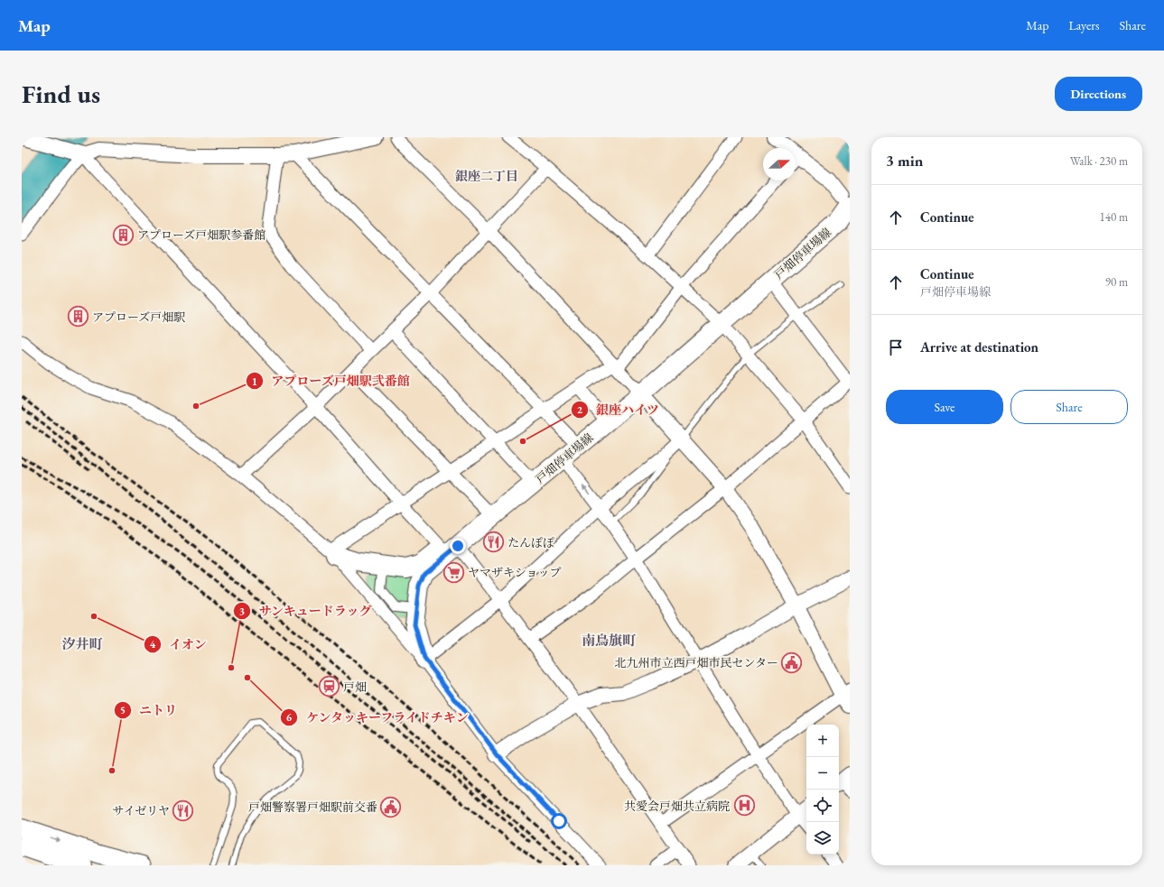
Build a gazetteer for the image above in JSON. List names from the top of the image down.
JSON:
{
  "streets": {
    "main road": ["戸畑停車場線"]
  },
  "districts": ["銀座二丁目", "南鳥旗町", "汐井町"],
  "places": {
    "building": ["アプローズ戸畑駅参番館", "アプローズ戸畑駅"],
    "other": [
      "アプローズ戸畑駅弐番館",
      "銀座ハイツ",
      "イオン",
      "サンキュードラッグ",
      "ケンタッキーフライドチキン",
      "ニトリ"
    ],
    "restaurant": ["たんぽぽ", "サイゼリヤ"],
    "supermarket": ["ヤマザキショップ"],
    "public building": ["北九州市立西戸畑市民センター", "戸畑警察署戸畑駅前交番"],
    "station": ["戸畑"],
    "hospital": ["共愛会戸畑共立病院"]
  },
  "north": "right",
  "page": {
    "header": "Map",
    "nav": ["Map", "Layers", "Share"],
    "buttons": [
      "Directions",
      ["Save", "Share"]
    ],
    "title": "Find us",
    "heading": ["3 min", "Walk · 230 m"],
    "list": [
      ["Continue", "140 m"],
      ["Continue", "戸畑停車場線", "90 m"],
      "Arrive at destination"
    ],
    "map_buttons": ["+", "−"]
  }
}
